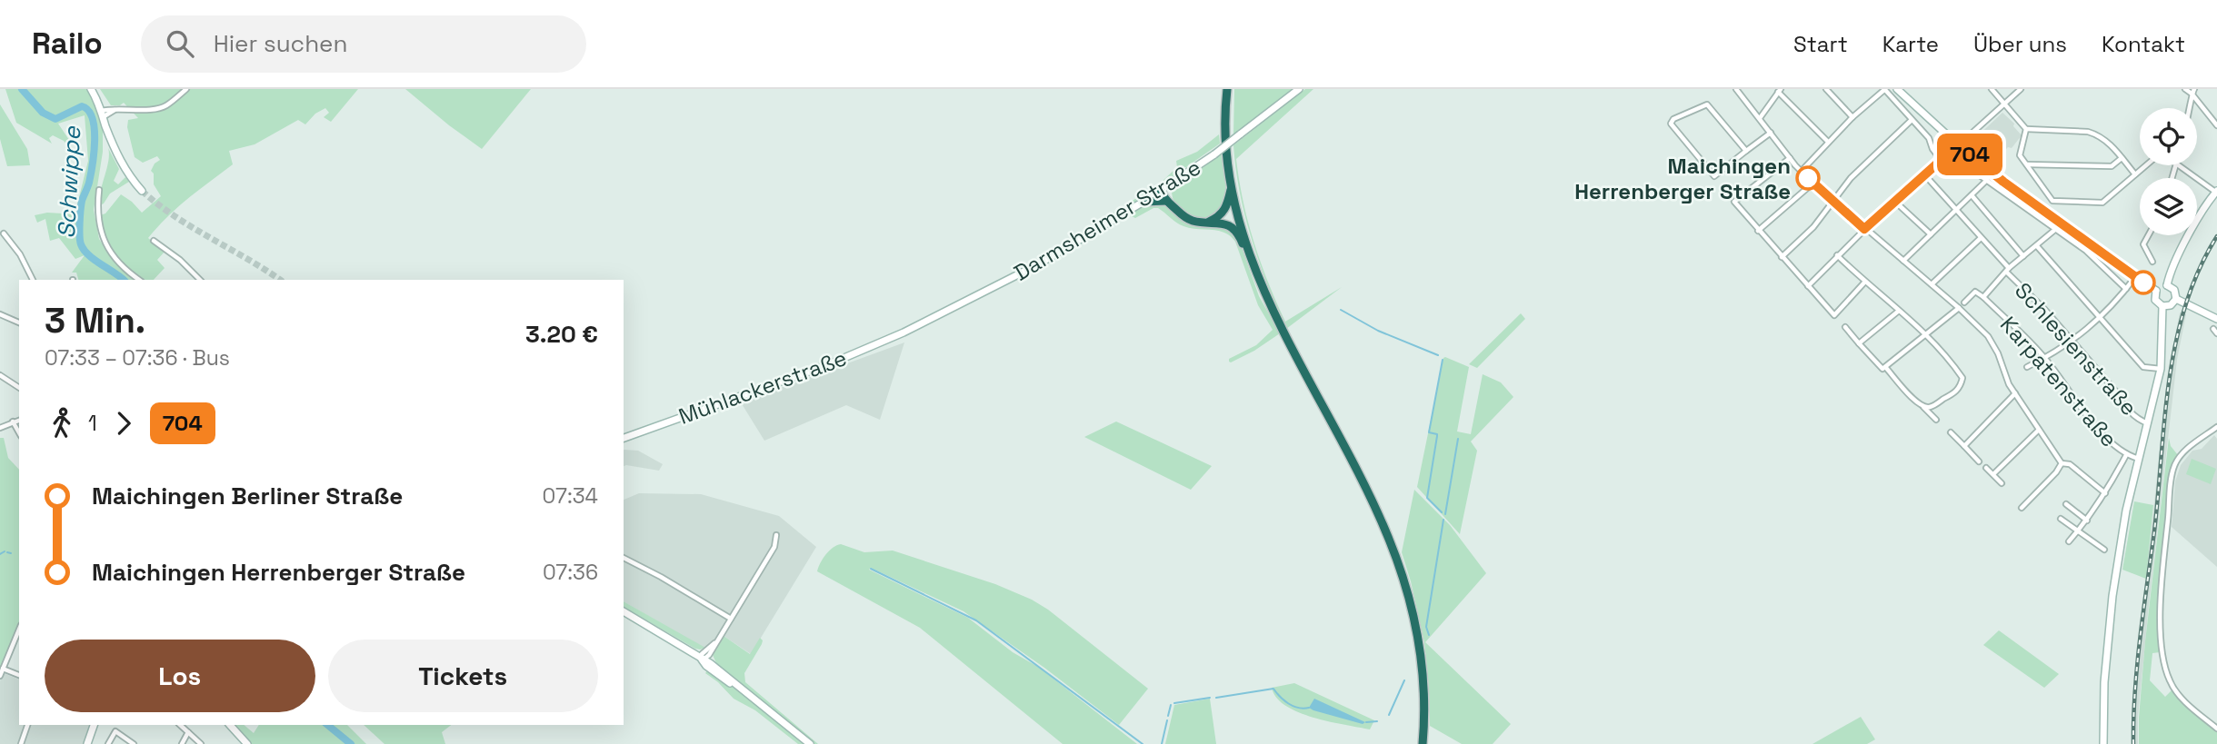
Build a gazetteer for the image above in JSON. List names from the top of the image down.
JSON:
{
  "streets": {
    "main road": ["Darmsheimer Straße", "Mühlackerstraße"],
    "street": ["Schlesienstraße", "Karpatenstraße"]
  },
  "crossings": [
    ["Darmsheimer Straße", "Mühlackerstraße"]
  ],
  "water": ["Schwippe"],
  "places": ["Maichingen Herrenberger Straße"],
  "lines": ["bus line 704"],
  "page": {
    "header": "Railo",
    "search": "Hier suchen",
    "nav": [
      "Start",
      "Karte",
      "Über uns",
      "Kontakt"
    ],
    "on_map": "704",
    "heading": ["3 Min.", "07:33 – 07:36 · Bus", "3.20 €"],
    "legs": ["1", "704"],
    "list": [
      {
        "name": "Maichingen Berliner Straße",
        "value": "07:34"
      },
      {
        "name": "Maichingen Herrenberger Straße",
        "value": "07:36"
      }
    ],
    "buttons": ["Los", "Tickets"]
  }
}
